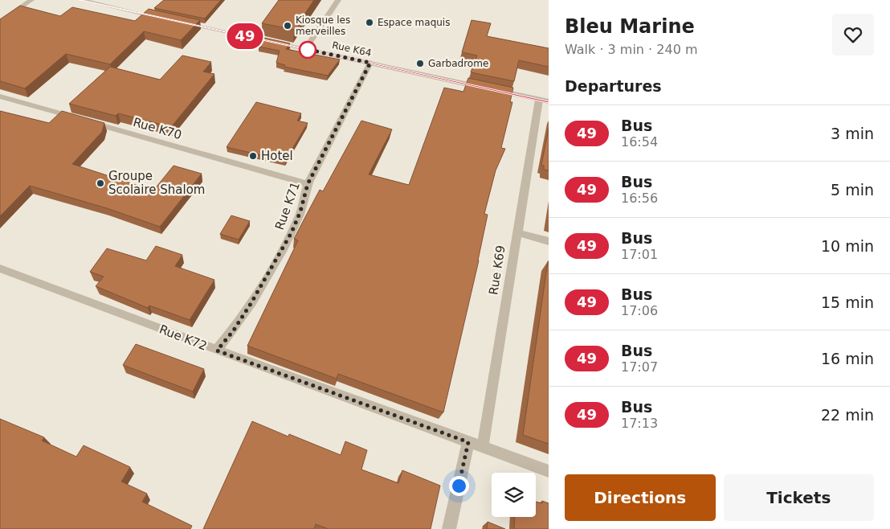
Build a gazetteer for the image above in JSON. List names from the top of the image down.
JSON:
{
  "streets": {
    "street": [
      "Rue K64",
      "Rue K70",
      "Rue K71",
      "Rue K69",
      "Rue K72"
    ]
  },
  "crossings": [
    ["Rue K64", "Rue K71"],
    ["Rue K64", "Rue K69"],
    ["Rue K70", "Rue K71"],
    ["Rue K71", "Rue K72"],
    ["Rue K69", "Rue K72"]
  ],
  "places": [
    "Espace maquis",
    "Kiosque les merveilles",
    "Garbadrome",
    "Hotel",
    "Groupe Scolaire Shalom"
  ],
  "lines": ["bus line 49"],
  "page": {
    "on_map": "49",
    "heading": [
      ["Bleu Marine", "Walk · 3 min · 240 m"],
      "Departures"
    ],
    "list": [
      {
        "mark": "49",
        "name": "Bus",
        "note": "16:54",
        "value": "3 min"
      },
      {
        "mark": "49",
        "name": "Bus",
        "note": "16:56",
        "value": "5 min"
      },
      {
        "mark": "49",
        "name": "Bus",
        "note": "17:01",
        "value": "10 min"
      },
      {
        "mark": "49",
        "name": "Bus",
        "note": "17:06",
        "value": "15 min"
      },
      {
        "mark": "49",
        "name": "Bus",
        "note": "17:07",
        "value": "16 min"
      },
      {
        "mark": "49",
        "name": "Bus",
        "note": "17:13",
        "value": "22 min"
      }
    ],
    "buttons": ["Directions", "Tickets"]
  }
}
